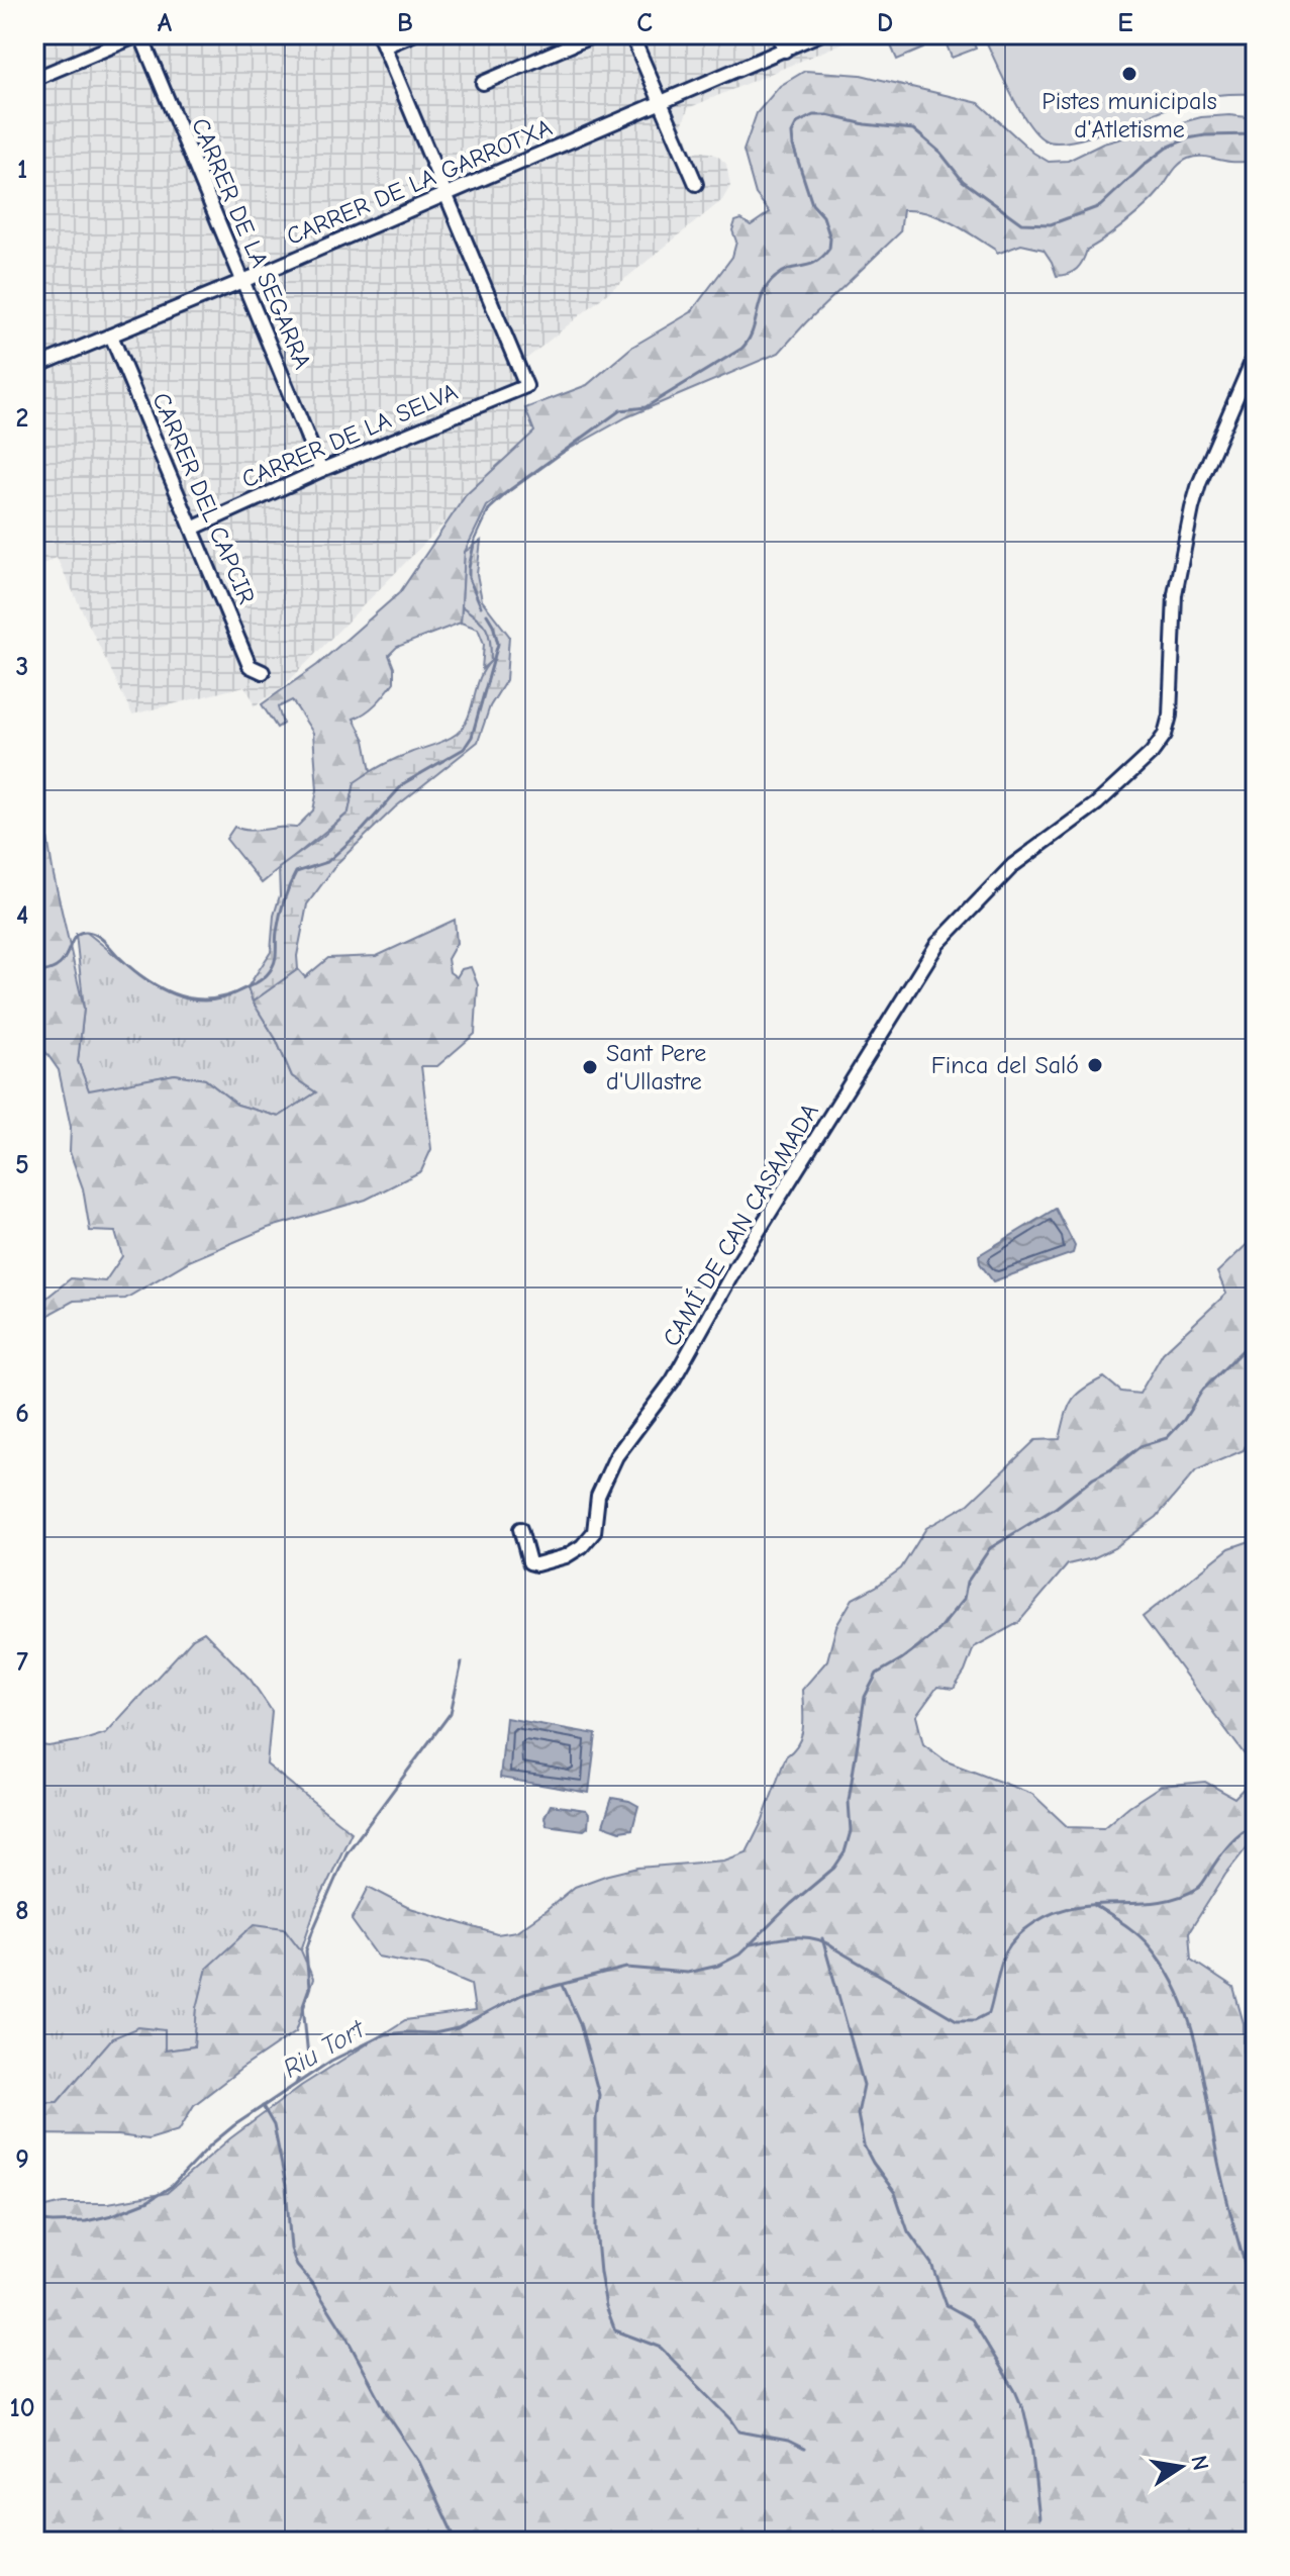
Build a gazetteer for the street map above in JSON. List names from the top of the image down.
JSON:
{
  "streets": {
    "street": [
      "CARRER DE LA GARROTXA",
      "CARRER DE LA SEGARRA",
      "CARRER DE LA SELVA",
      "CARRER DEL CAPCIR",
      "CAMÍ DE CAN CASAMADA"
    ]
  },
  "crossings": [
    ["CARRER DE LA GARROTXA", "CARRER DE LA SEGARRA"],
    ["CARRER DE LA GARROTXA", "CARRER DE LA SELVA"],
    ["CARRER DE LA GARROTXA", "CARRER DEL CAPCIR"],
    ["CARRER DE LA SEGARRA", "CARRER DE LA SELVA"],
    ["CARRER DE LA SELVA", "CARRER DEL CAPCIR"]
  ],
  "water": ["Riu Tort"],
  "places": ["Pistes municipals d'Atletisme", "Finca del Saló", "Sant Pere d'Ullastre"],
  "north": "right",
  "grid": {
    "columns": [
      "A",
      "B",
      "C",
      "D",
      "E"
    ],
    "rows": [
      "1",
      "2",
      "3",
      "4",
      "5",
      "6",
      "7",
      "8",
      "9",
      "10"
    ]
  }
}
